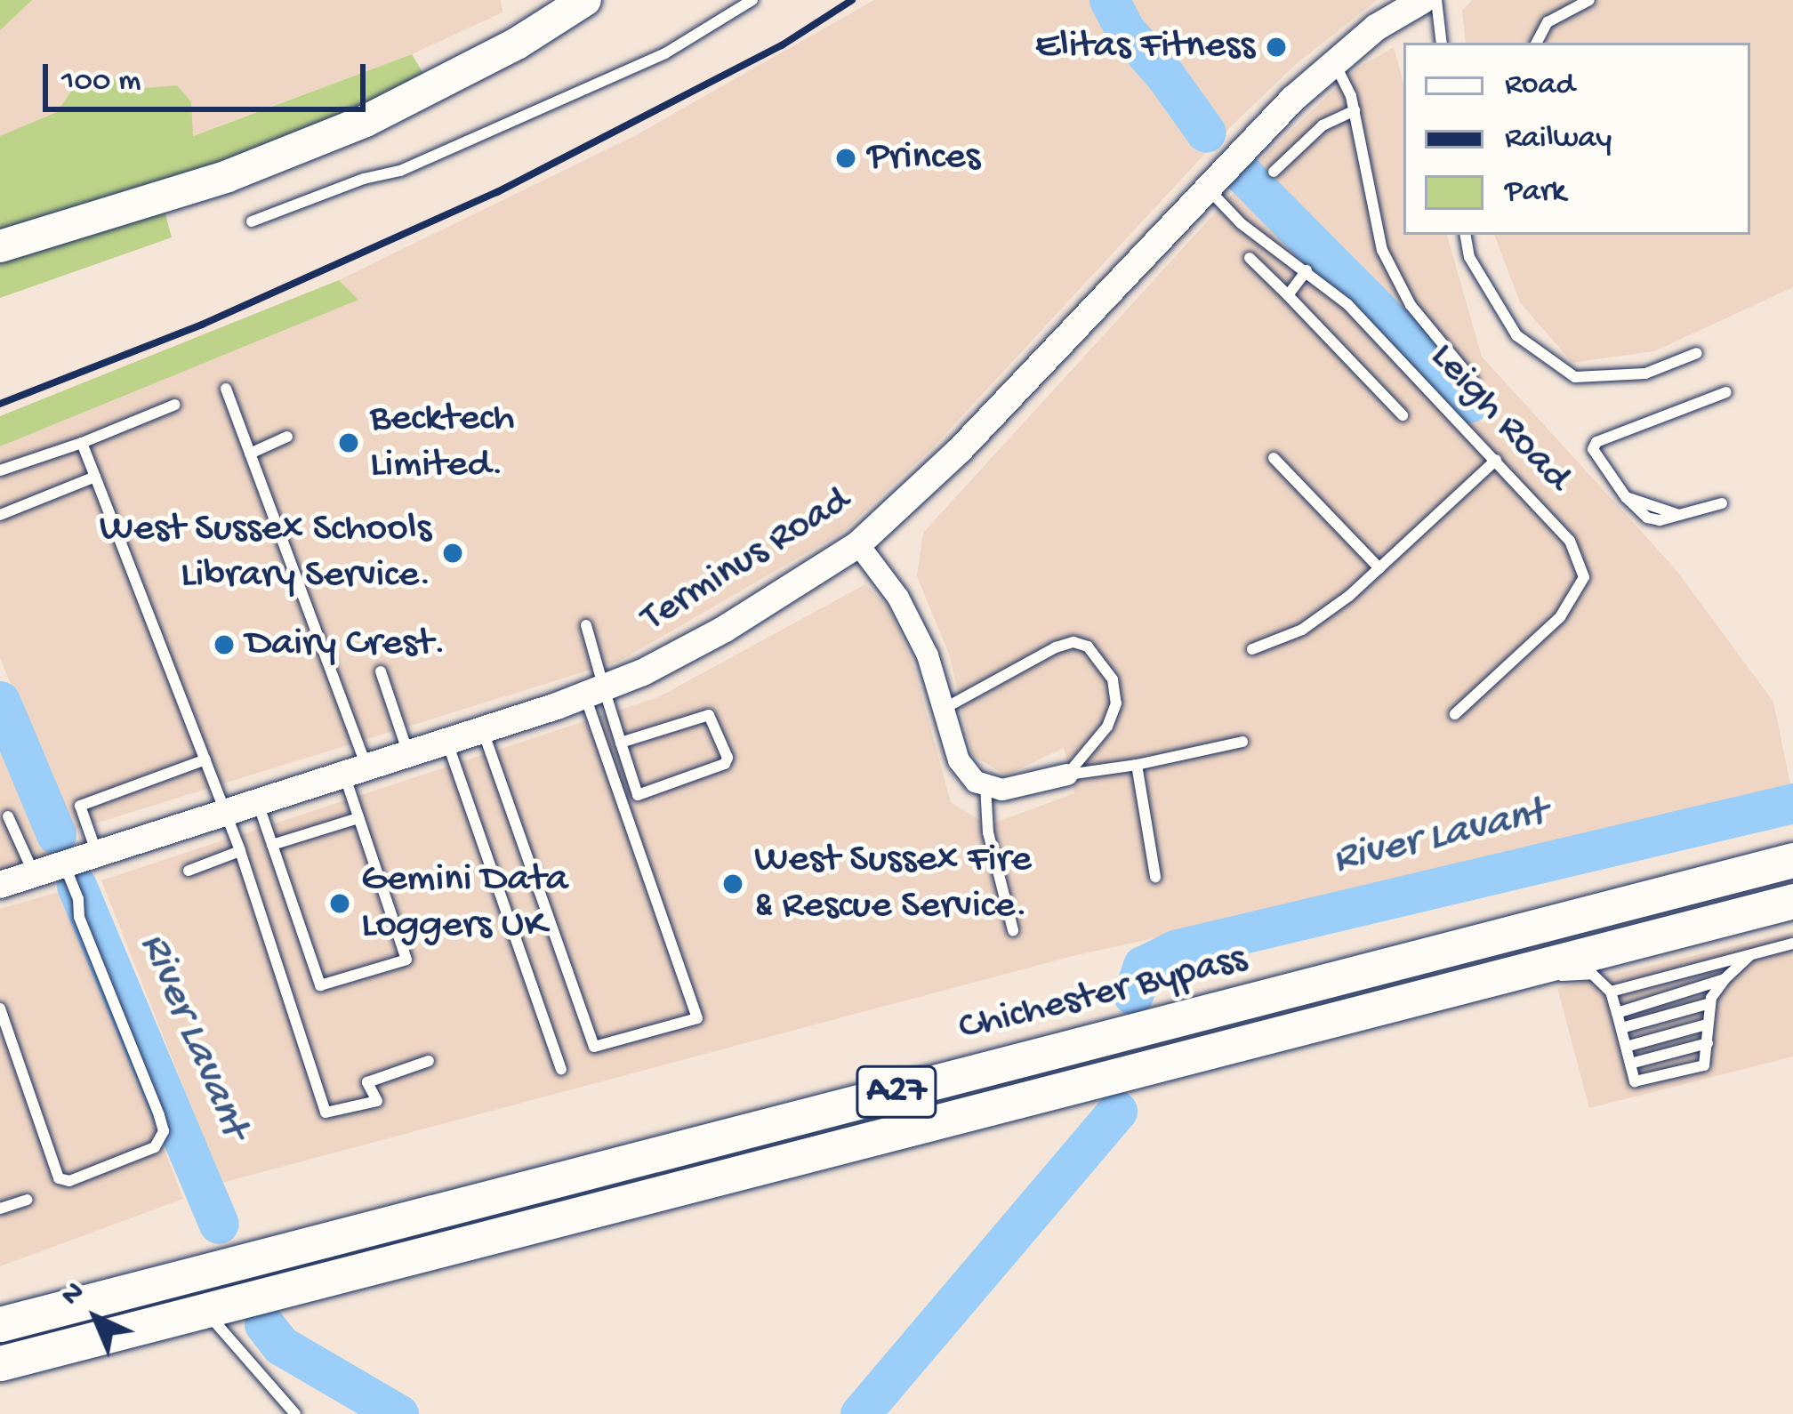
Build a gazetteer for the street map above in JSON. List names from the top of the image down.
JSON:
{
  "streets": {
    "highway": ["Chichester Bypass", "A27"],
    "street": ["Terminus Road"],
    "lane": ["Leigh Road"]
  },
  "crossings": [
    ["Leigh Road", "Terminus Road"]
  ],
  "water": ["River Lavant"],
  "places": [
    "Elitas Fitness",
    "Princes",
    "Becktech Limited.",
    "West Sussex Schools Library Service.",
    "Dairy Crest.",
    "West Sussex Fire & Rescue Service.",
    "Gemini Data Loggers UK"
  ],
  "legend": ["Road", "Railway", "Park"],
  "scale_bar": "100 m",
  "north": "top left"
}
